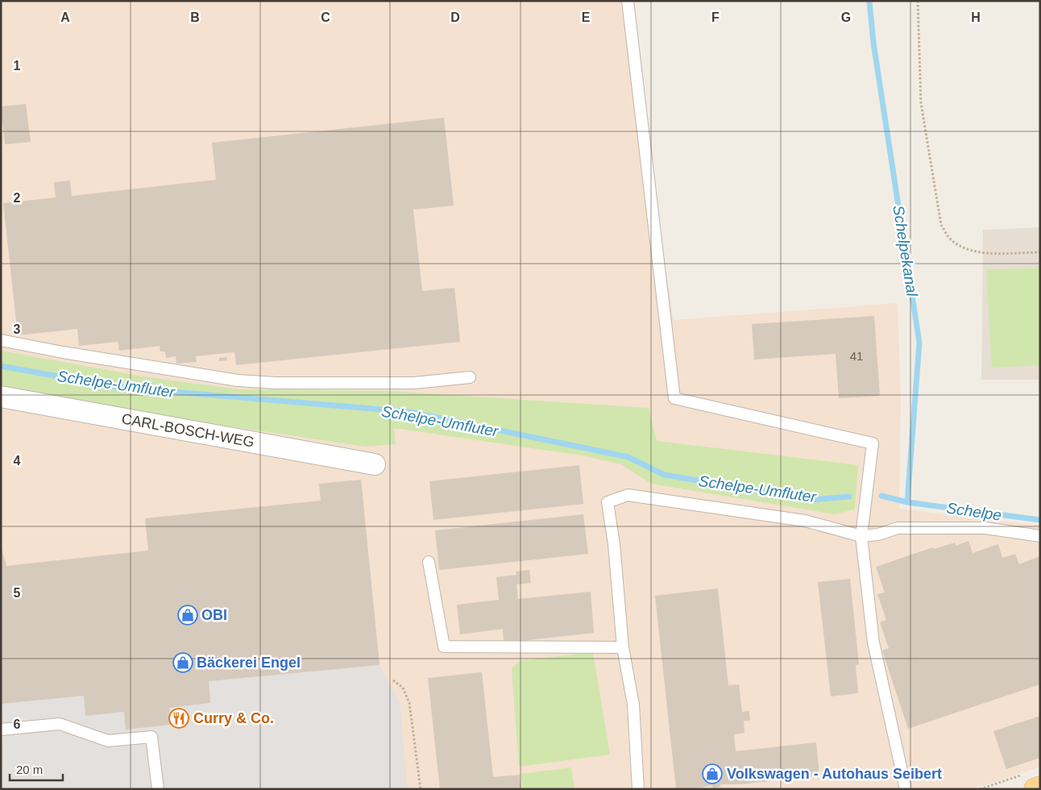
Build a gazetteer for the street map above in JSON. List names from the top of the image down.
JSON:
{
  "streets": {
    "street": ["CARL-BOSCH-WEG"]
  },
  "water": ["Schelpekanal", "Schelpe-Umfluter", "Schelpe"],
  "places": {
    "shop": ["OBI", "Bäckerei Engel", "Volkswagen - Autohaus Seibert"],
    "restaurant": ["Curry & Co."]
  },
  "house_numbers": ["41"],
  "scale_bar": "20 m",
  "grid": {
    "columns": [
      "A",
      "B",
      "C",
      "D",
      "E",
      "F",
      "G",
      "H"
    ],
    "rows": [
      "1",
      "2",
      "3",
      "4",
      "5",
      "6"
    ]
  }
}
